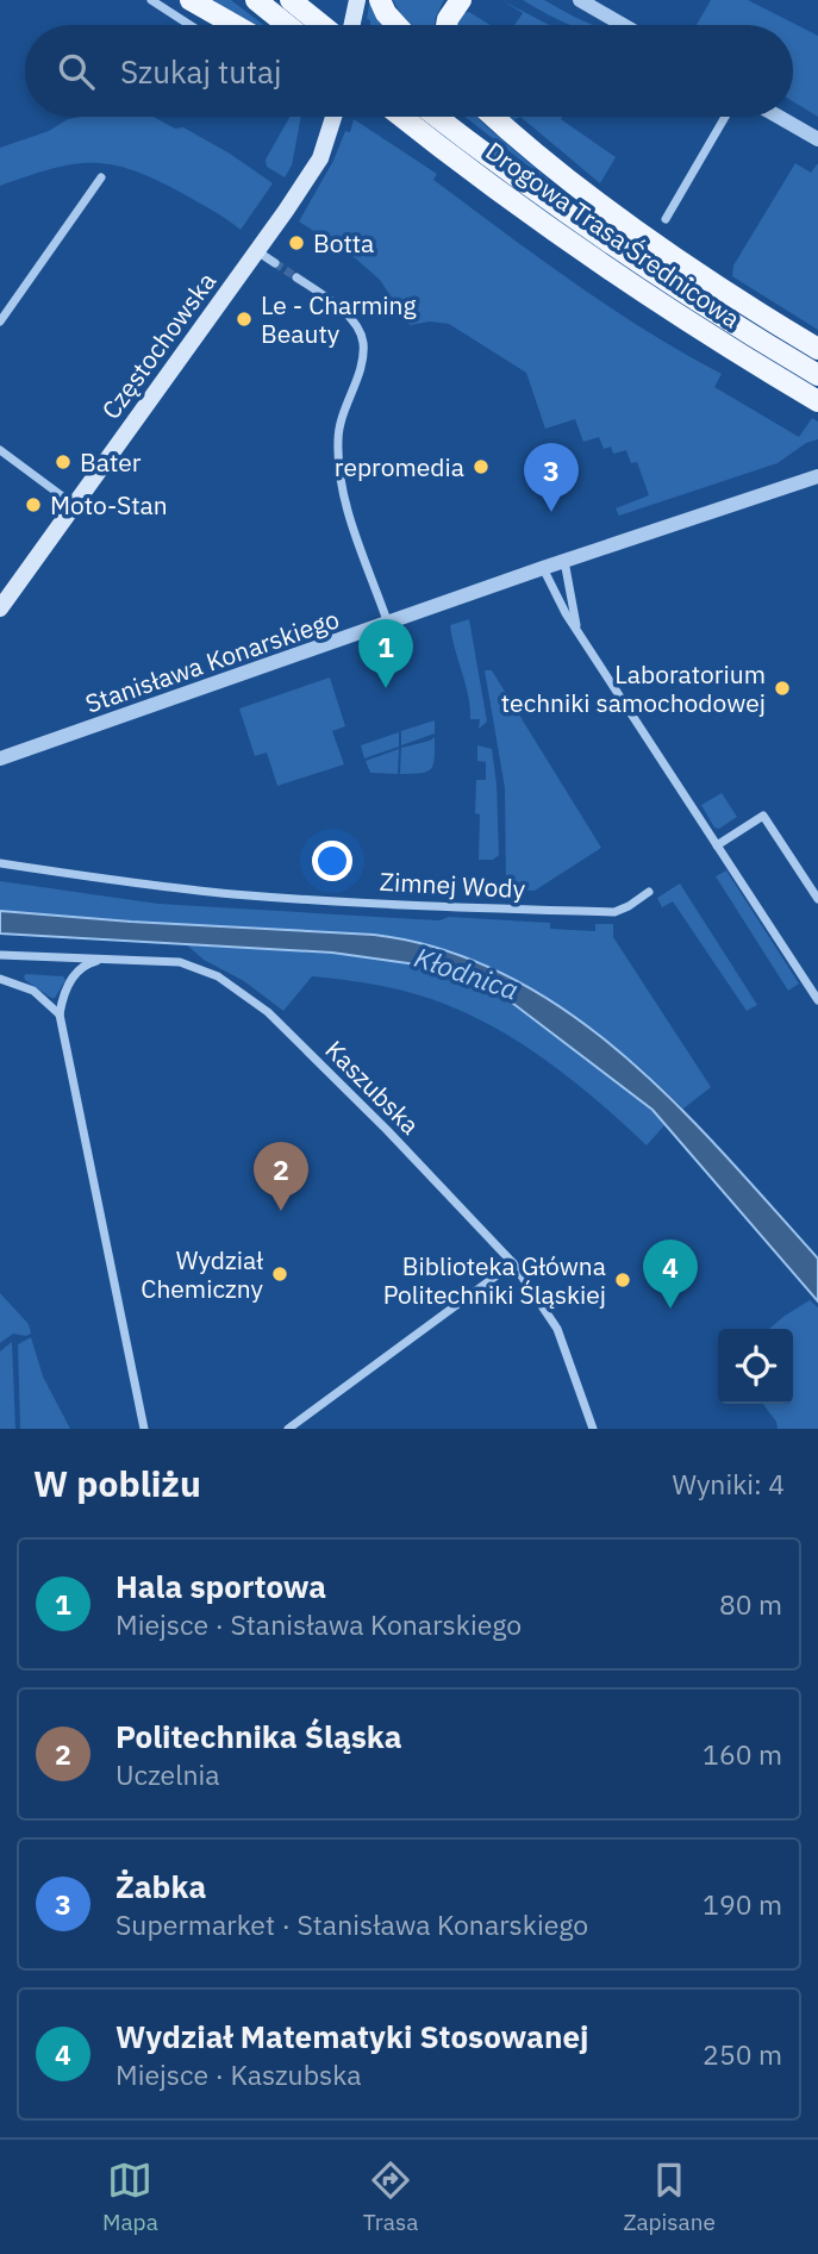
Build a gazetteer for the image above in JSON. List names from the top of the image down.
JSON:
{
  "streets": {
    "main road": ["Drogowa Trasa Średnicowa", "Częstochowska"],
    "street": ["Stanisława Konarskiego", "Zimnej Wody", "Kaszubska"]
  },
  "water": ["Kłodnica"],
  "places": [
    "Botta",
    "Le - Charming Beauty",
    "Bater",
    "repromedia",
    "Moto-Stan",
    "Laboratorium techniki samochodowej",
    "Wydział Chemiczny",
    "Biblioteka Główna Politechniki Śląskiej"
  ],
  "page": {
    "search": "Szukaj tutaj",
    "pins": [
      "3",
      "1",
      "2",
      "4"
    ],
    "heading": ["W pobliżu", "Wyniki: 4"],
    "list": [
      {
        "mark": "1",
        "name": "Hala sportowa",
        "note": "Miejsce · Stanisława Konarskiego",
        "value": "80 m"
      },
      {
        "mark": "2",
        "name": "Politechnika Śląska",
        "note": "Uczelnia",
        "value": "160 m"
      },
      {
        "mark": "3",
        "name": "Żabka",
        "note": "Supermarket · Stanisława Konarskiego",
        "value": "190 m"
      },
      {
        "mark": "4",
        "name": "Wydział Matematyki Stosowanej",
        "note": "Miejsce · Kaszubska",
        "value": "250 m"
      }
    ],
    "nav": ["Mapa", "Trasa", "Zapisane"]
  }
}
